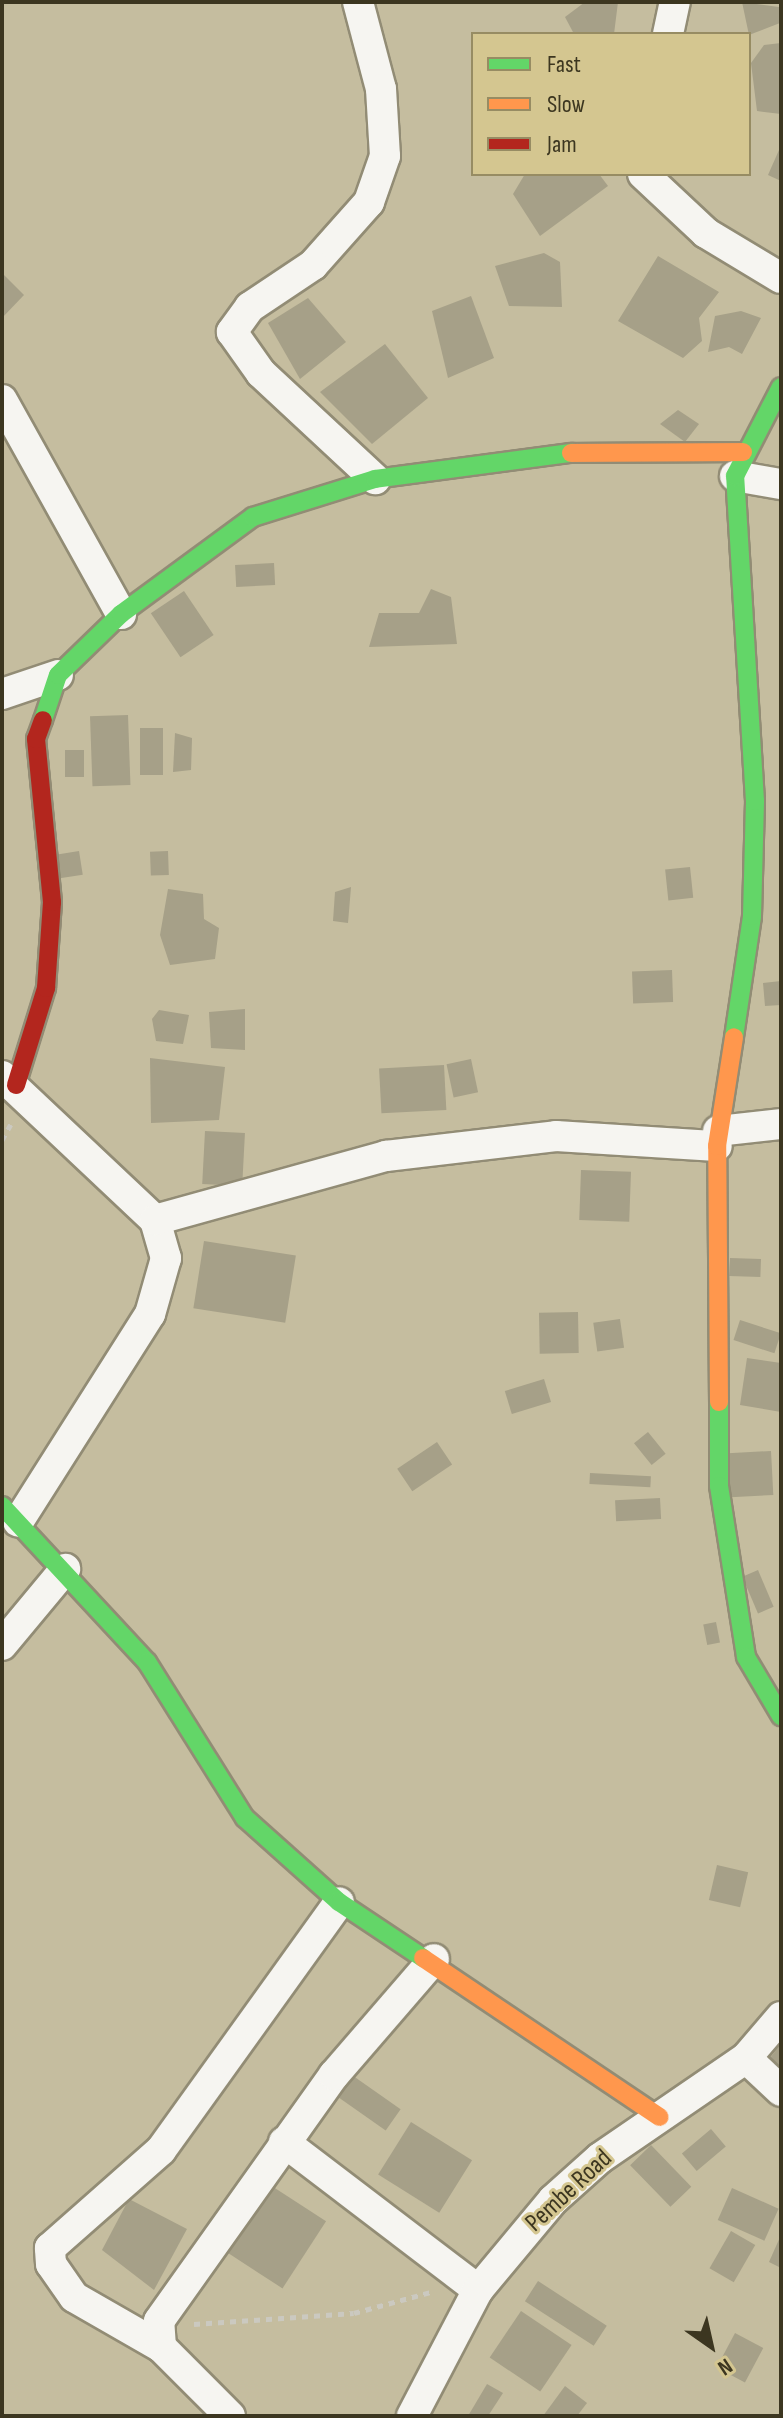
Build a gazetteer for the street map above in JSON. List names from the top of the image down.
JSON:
{
  "streets": {
    "street": ["Pembe Road"]
  },
  "legend": ["Fast", "Slow", "Jam"],
  "north": "bottom right"
}
